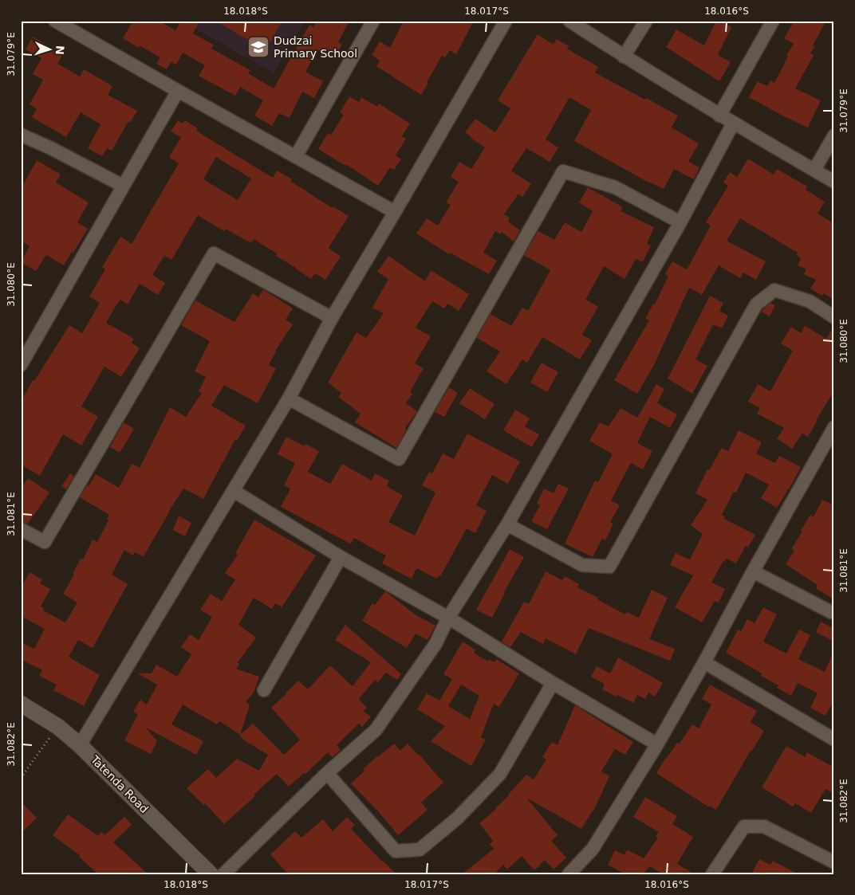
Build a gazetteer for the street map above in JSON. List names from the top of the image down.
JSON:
{
  "streets": {
    "street": ["Tatenda Road"]
  },
  "places": {
    "school or university": ["Dudzai Primary School"]
  },
  "north": "right",
  "coordinates": [
    "18.018°S",
    "18.017°S",
    "18.016°S",
    "31.079°E",
    "31.080°E",
    "31.081°E",
    "31.082°E"
  ]
}
